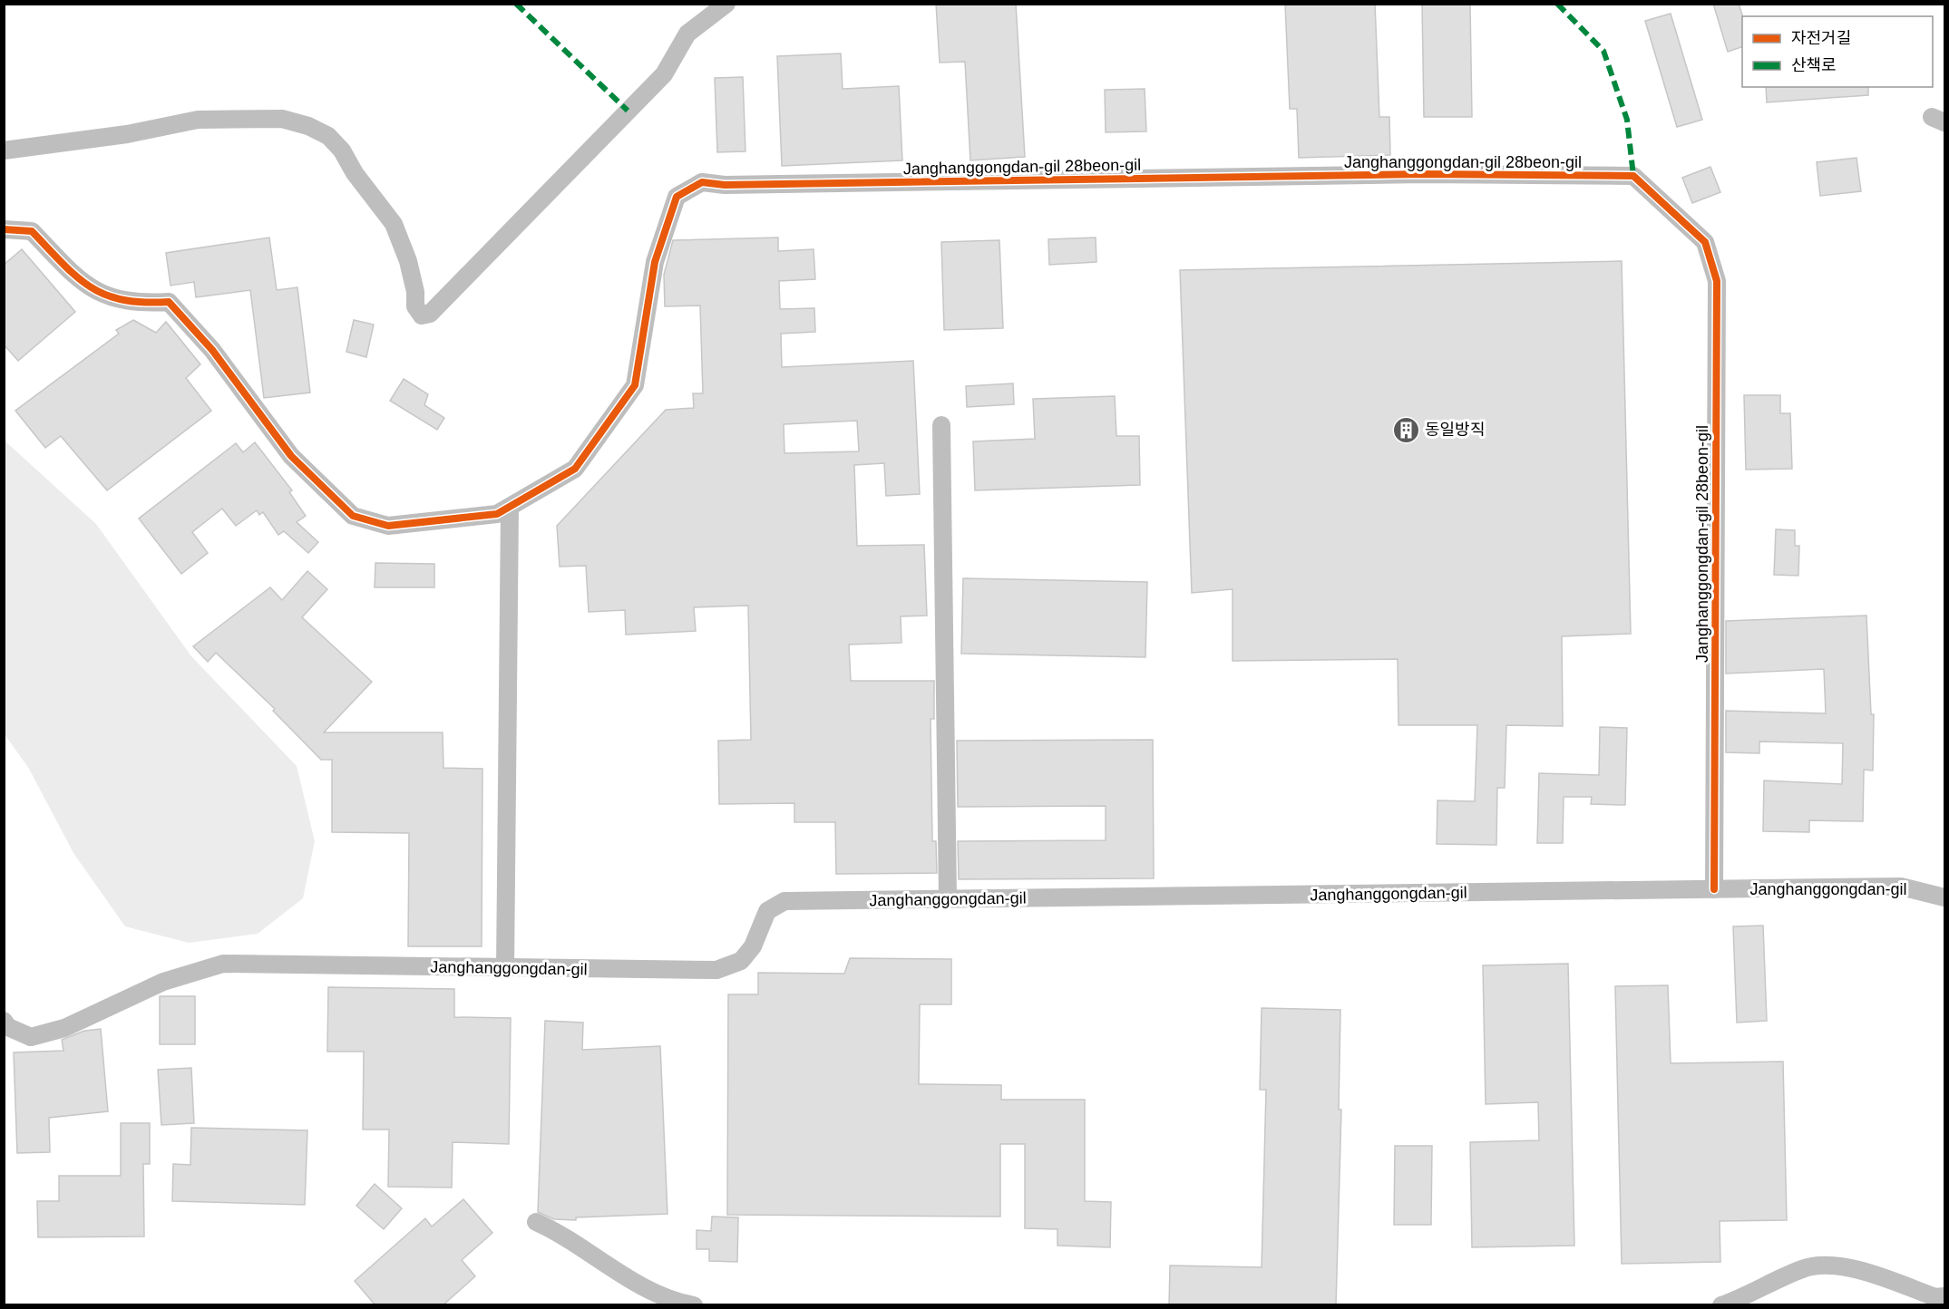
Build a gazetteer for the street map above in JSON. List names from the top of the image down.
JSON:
{
  "streets": {
    "street": ["Janghanggongdan-gil 28beon-gil", "Janghanggongdan-gil"]
  },
  "crossings": [
    ["Janghanggongdan-gil 28beon-gil", "Janghanggongdan-gil"]
  ],
  "places": {
    "building": ["동일방직"]
  },
  "legend": ["자전거길", "산책로"]
}
